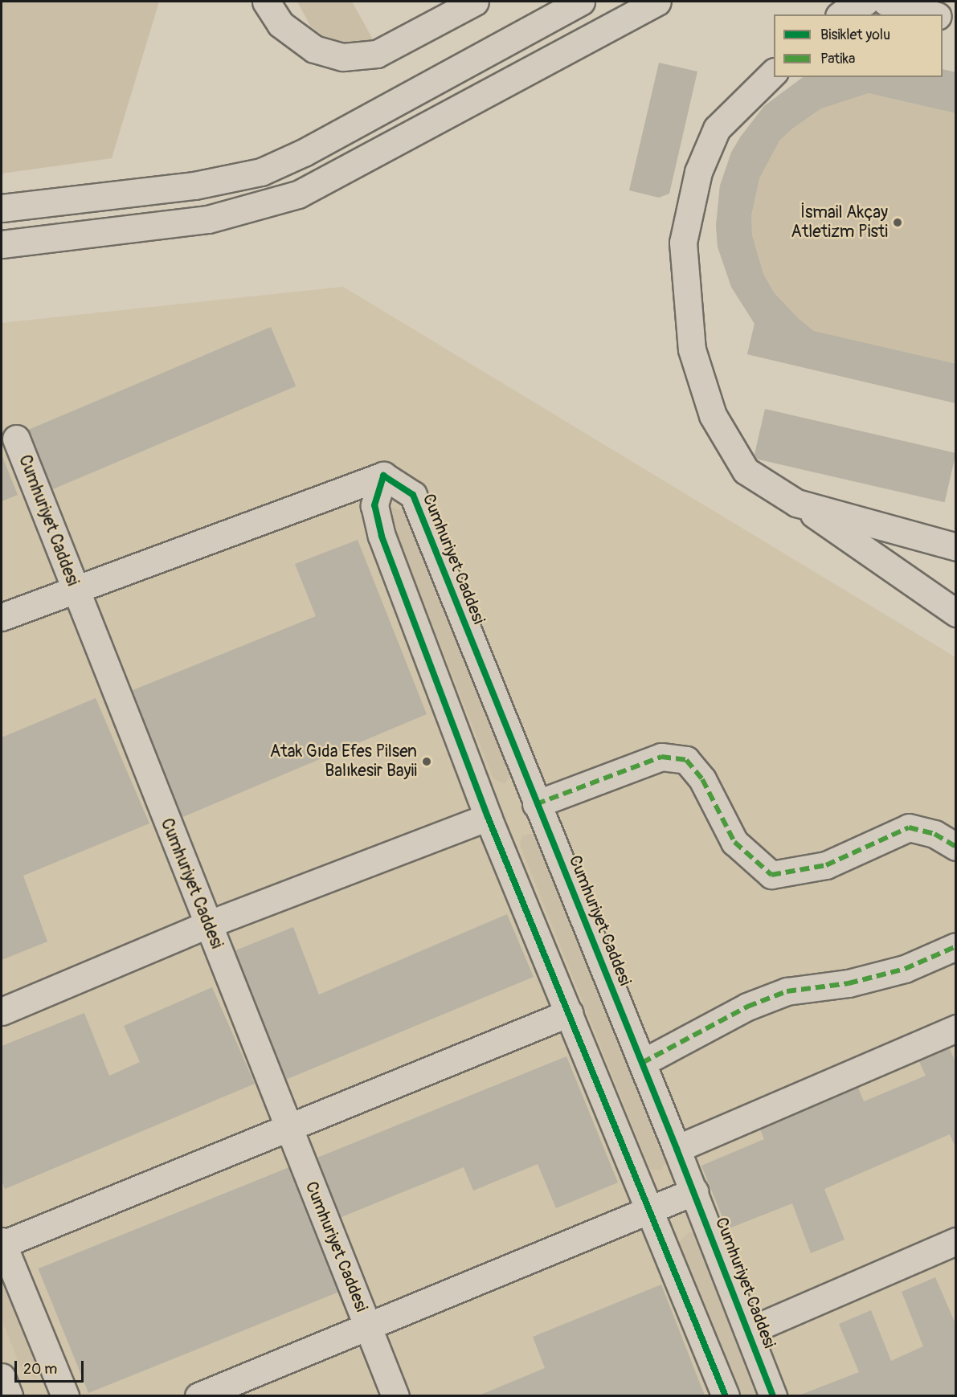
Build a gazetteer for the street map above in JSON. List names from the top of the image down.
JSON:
{
  "streets": {
    "street": ["Cumhuriyet Caddesi"]
  },
  "places": ["İsmail Akçay Atletizm Pisti", "Atak Gıda Efes Pilsen Balıkesir Bayii"],
  "legend": ["Bisiklet yolu", "Patika"],
  "scale_bar": "20 m"
}
